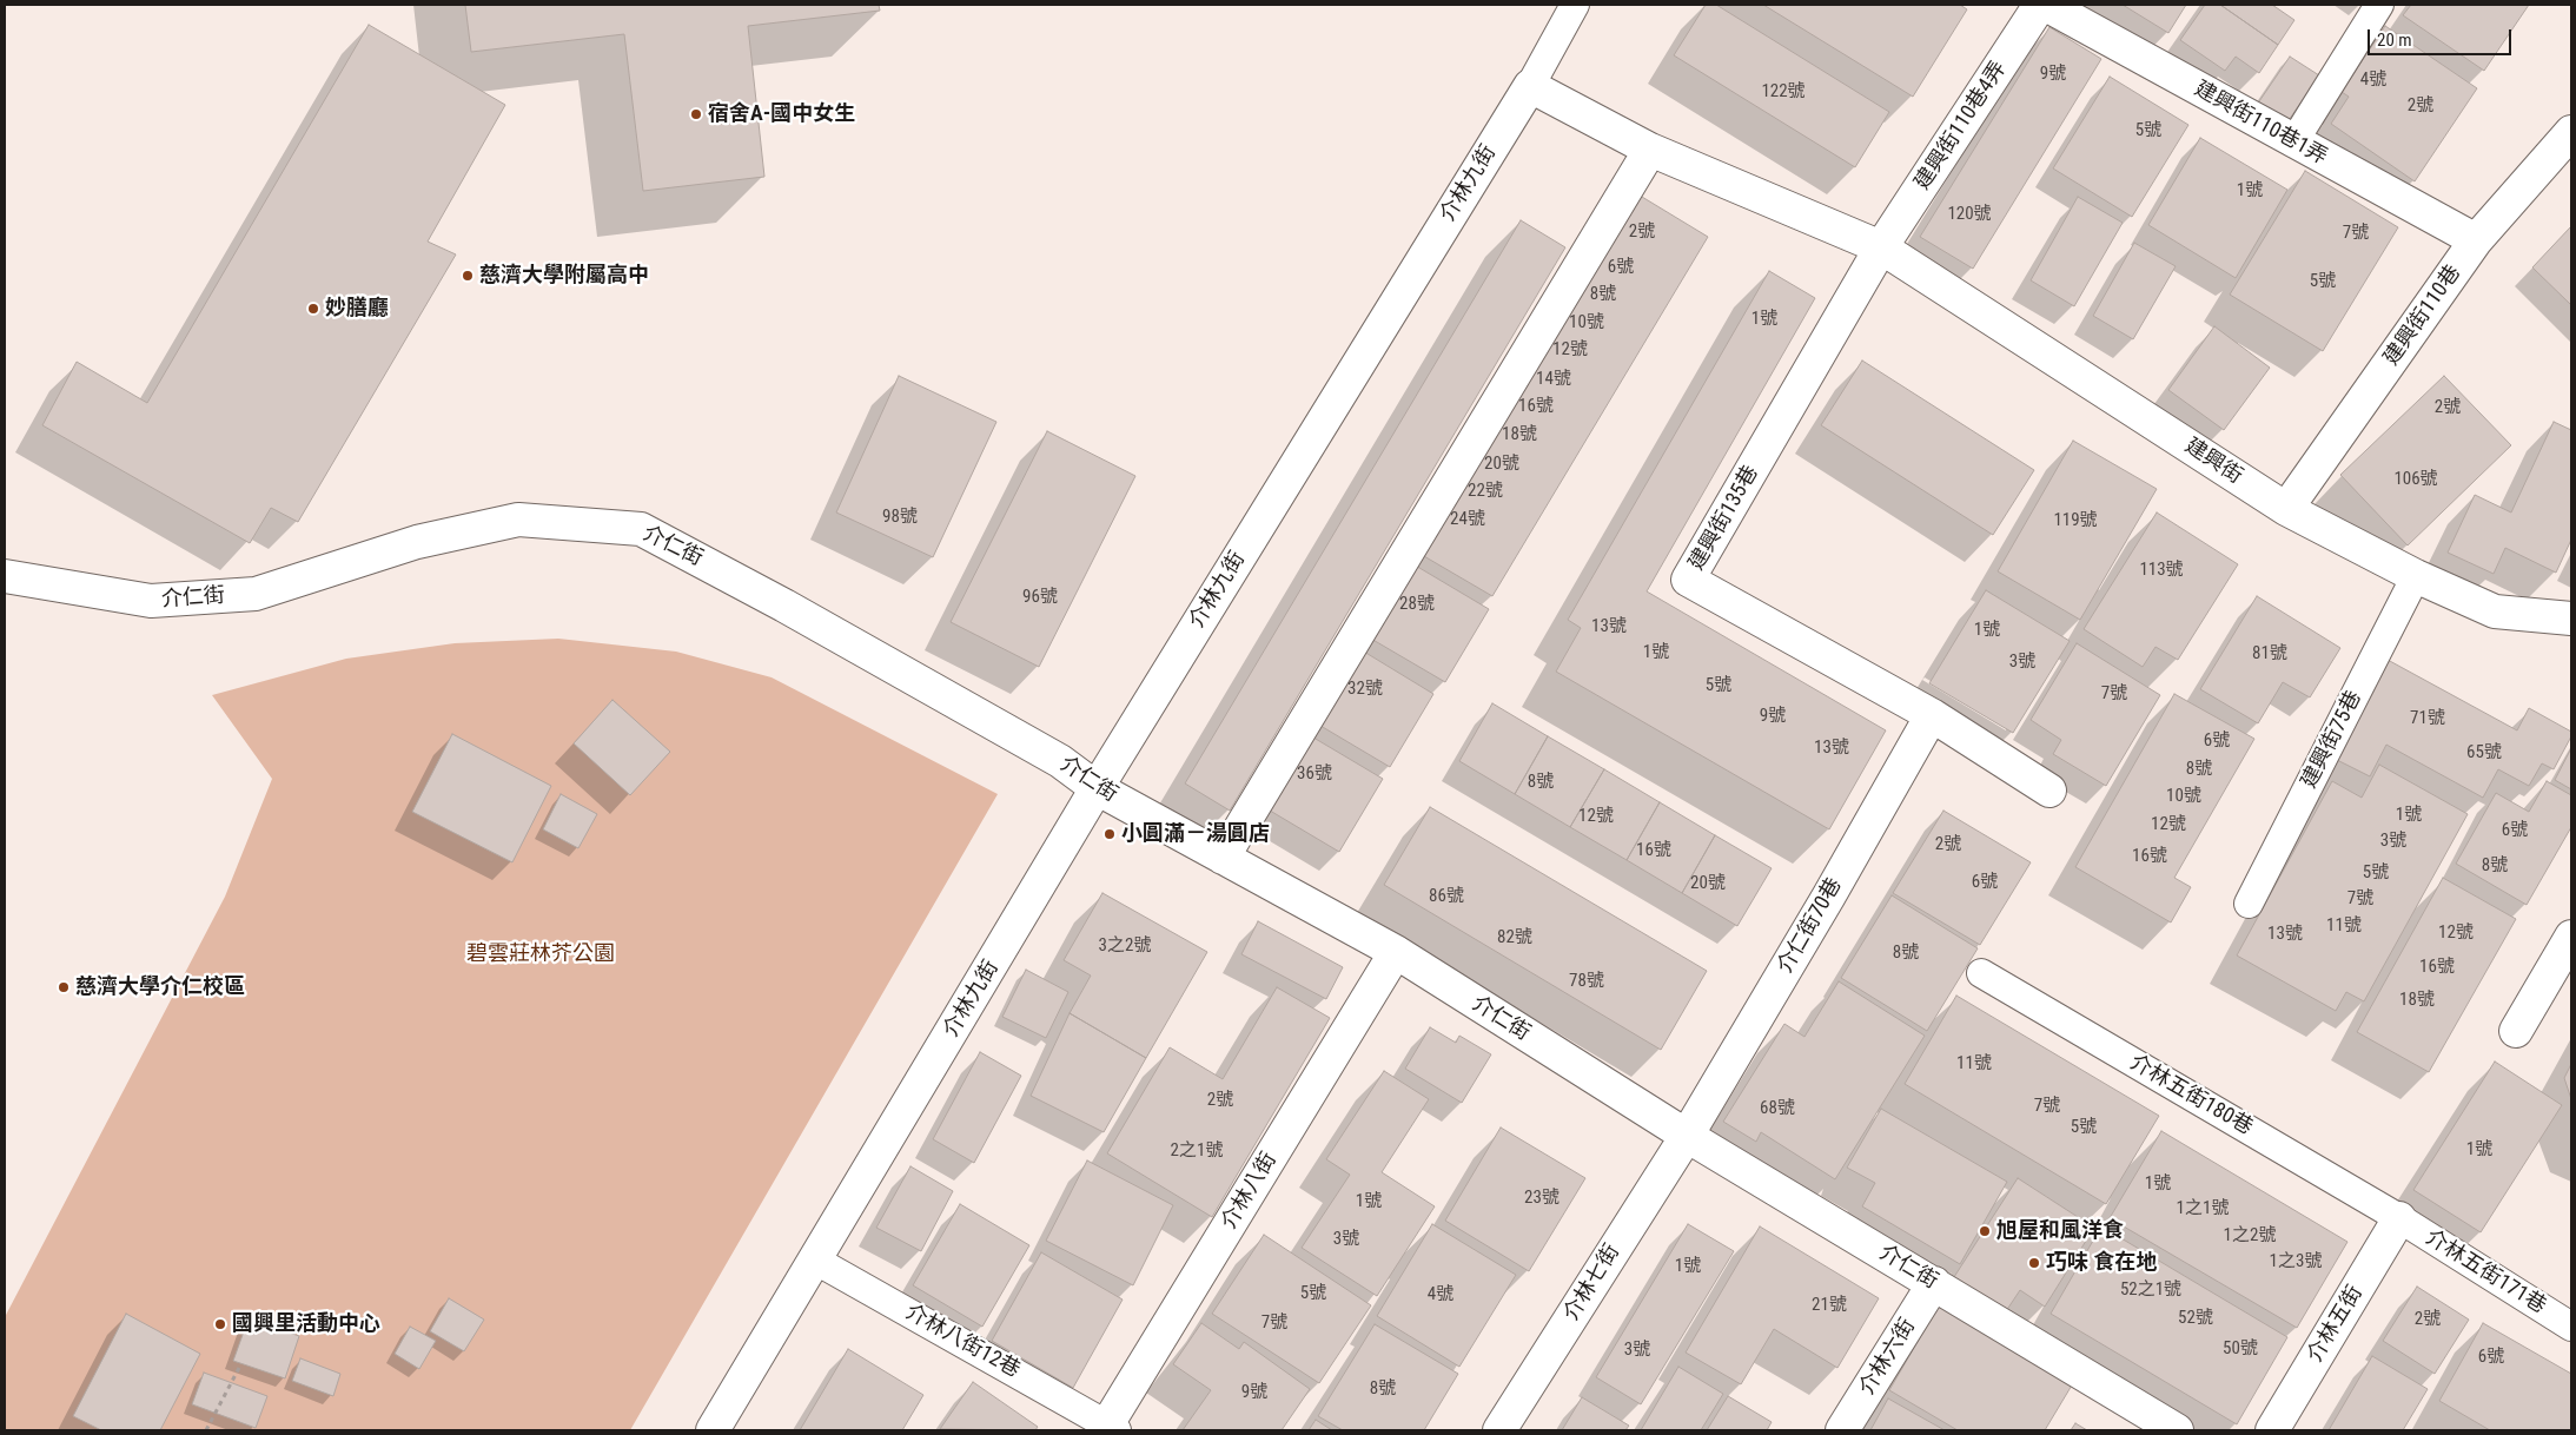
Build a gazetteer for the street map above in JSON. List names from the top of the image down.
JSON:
{
  "streets": {
    "street": [
      "建興街110巷1弄",
      "建興街110巷4弄",
      "介林九街",
      "建興街110巷",
      "建興街",
      "建興街135巷",
      "介仁街",
      "介仁街70巷",
      "介林八街",
      "介林七街",
      "介林五街",
      "介林六街"
    ],
    "lane": [
      "建興街75巷",
      "介林五街180巷",
      "介林五街171巷",
      "介林八街12巷"
    ]
  },
  "crossings": [
    ["建興街110巷1弄", "建興街110巷"],
    ["建興街110巷4弄", "建興街"],
    ["建興街110巷4弄", "建興街135巷"],
    ["介林九街", "介仁街"],
    ["介林九街", "介林八街12巷"],
    ["建興街110巷", "建興街"],
    ["建興街", "建興街135巷"],
    ["建興街", "建興街75巷"],
    ["建興街135巷", "介仁街70巷"],
    ["介仁街", "介仁街70巷"],
    ["介仁街", "介林八街"],
    ["介仁街", "介林七街"],
    ["介仁街", "介林六街"],
    ["介仁街70巷", "介林七街"],
    ["介林五街180巷", "介林五街171巷"],
    ["介林五街180巷", "介林五街"],
    ["介林八街", "介林八街12巷"],
    ["介林五街171巷", "介林五街"]
  ],
  "parks": ["碧雲莊林芥公園"],
  "places": [
    "宿舍A-國中女生",
    "慈濟大學附屬高中",
    "妙膳廳",
    "小圓滿－湯圓店",
    "慈濟大學介仁校區",
    "旭屋和風洋食",
    "巧味 食在地",
    "國興里活動中心"
  ],
  "house_numbers": [
    "9號",
    "4號",
    "122號",
    "2號",
    "5號",
    "1號",
    "120號",
    "2號",
    "7號",
    "6號",
    "5號",
    "8號",
    "1號",
    "10號",
    "12號",
    "14號",
    "16號",
    "2號",
    "18號",
    "20號",
    "106號",
    "22號",
    "98號",
    "24號",
    "119號",
    "113號",
    "96號",
    "28號",
    "13號",
    "1號",
    "1號",
    "81號",
    "3號",
    "5號",
    "32號",
    "7號",
    "9號",
    "71號",
    "6號",
    "13號",
    "65號",
    "8號",
    "36號",
    "8號",
    "10號",
    "1號",
    "12號",
    "12號",
    "6號",
    "3號",
    "2號",
    "16號",
    "16號",
    "8號",
    "5號",
    "6號",
    "20號",
    "86號",
    "7號",
    "11號",
    "12號",
    "13號",
    "82號",
    "3之2號",
    "8號",
    "16號",
    "78號",
    "18號",
    "11號",
    "2號",
    "7號",
    "68號",
    "5號",
    "1號",
    "2之1號",
    "1號",
    "23號",
    "1號",
    "1之1號",
    "1之2號",
    "3號",
    "1之3號",
    "1號",
    "52之1號",
    "5號",
    "4號",
    "21號",
    "52號",
    "2號",
    "7號",
    "50號",
    "3號",
    "6號",
    "8號",
    "9號"
  ],
  "scale_bar": "20 m"
}
